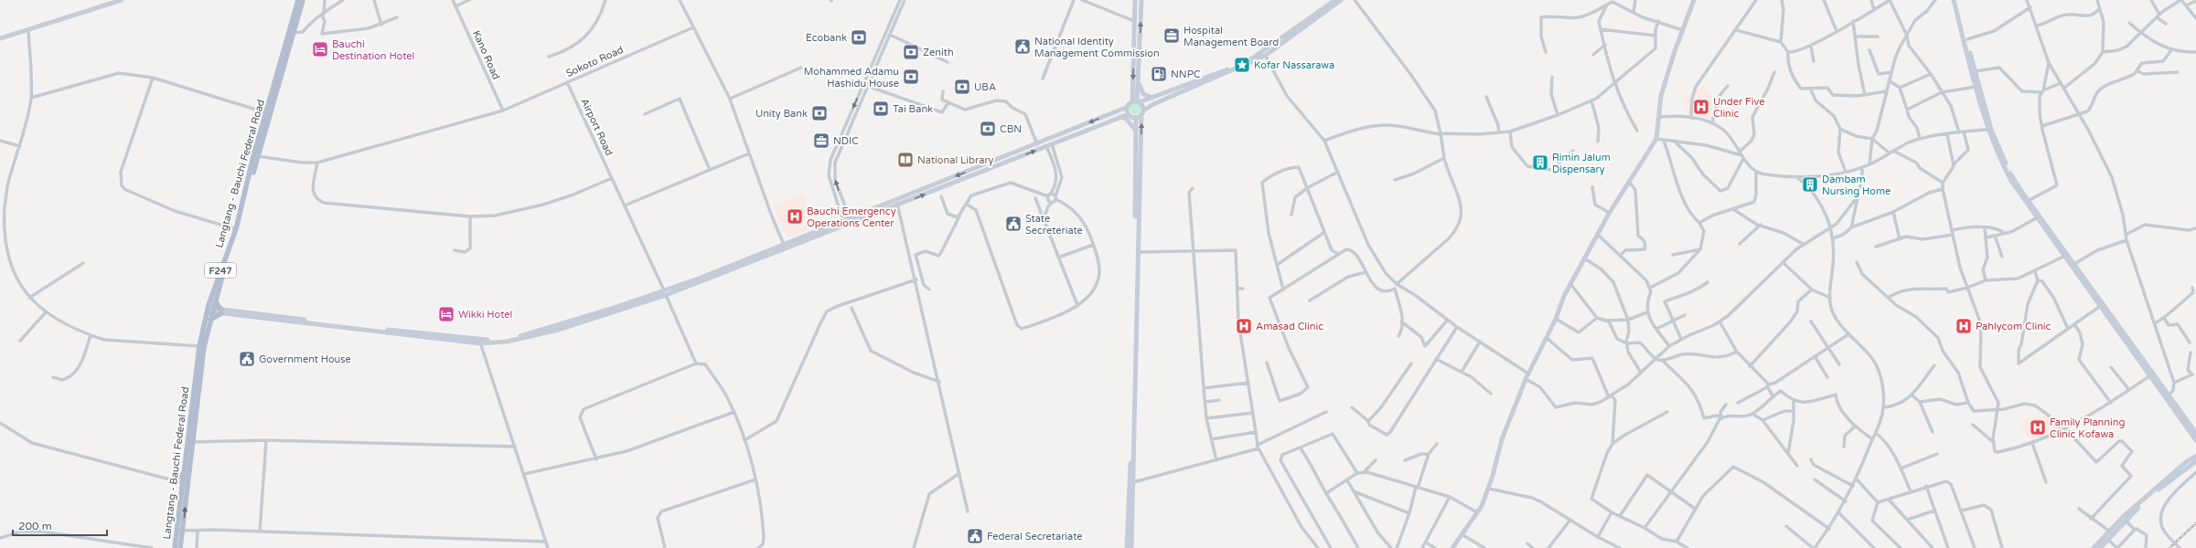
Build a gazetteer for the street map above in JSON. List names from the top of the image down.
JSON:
{
  "streets": {
    "main road": ["Langtang - Bauchi Federal Road", "F247"],
    "street": ["Kano Road", "Sokoto Road", "Airport Road"]
  },
  "crossings": [
    ["Kano Road", "Sokoto Road"],
    ["Sokoto Road", "Airport Road"],
    ["Sokoto Road", "Langtang - Bauchi Federal Road"]
  ],
  "places": {
    "office": ["Hospital Management Board", "NDIC"],
    "bank": [
      "Ecobank",
      "Zenith",
      "Mohammed Adamu Hashidu House",
      "UBA",
      "Tai Bank",
      "Unity Bank",
      "CBN"
    ],
    "public building": [
      "National Identity Management Commission",
      "State Secreteriate",
      "Government House",
      "Federal Secretariate"
    ],
    "hotel": ["Bauchi Destination Hotel", "Wikki Hotel"],
    "place": ["Kofar Nassarawa"],
    "fuel station": ["NNPC"],
    "hospital": [
      "Under Five Clinic",
      "Bauchi Emergency Operations Center",
      "Amasad Clinic",
      "Pahlycom Clinic",
      "Family Planning Clinic Kofawa"
    ],
    "library": ["National Library"],
    "building": ["Rimin Jalum Dispensary", "Dambam Nursing Home"]
  },
  "scale_bar": "200 m"
}
